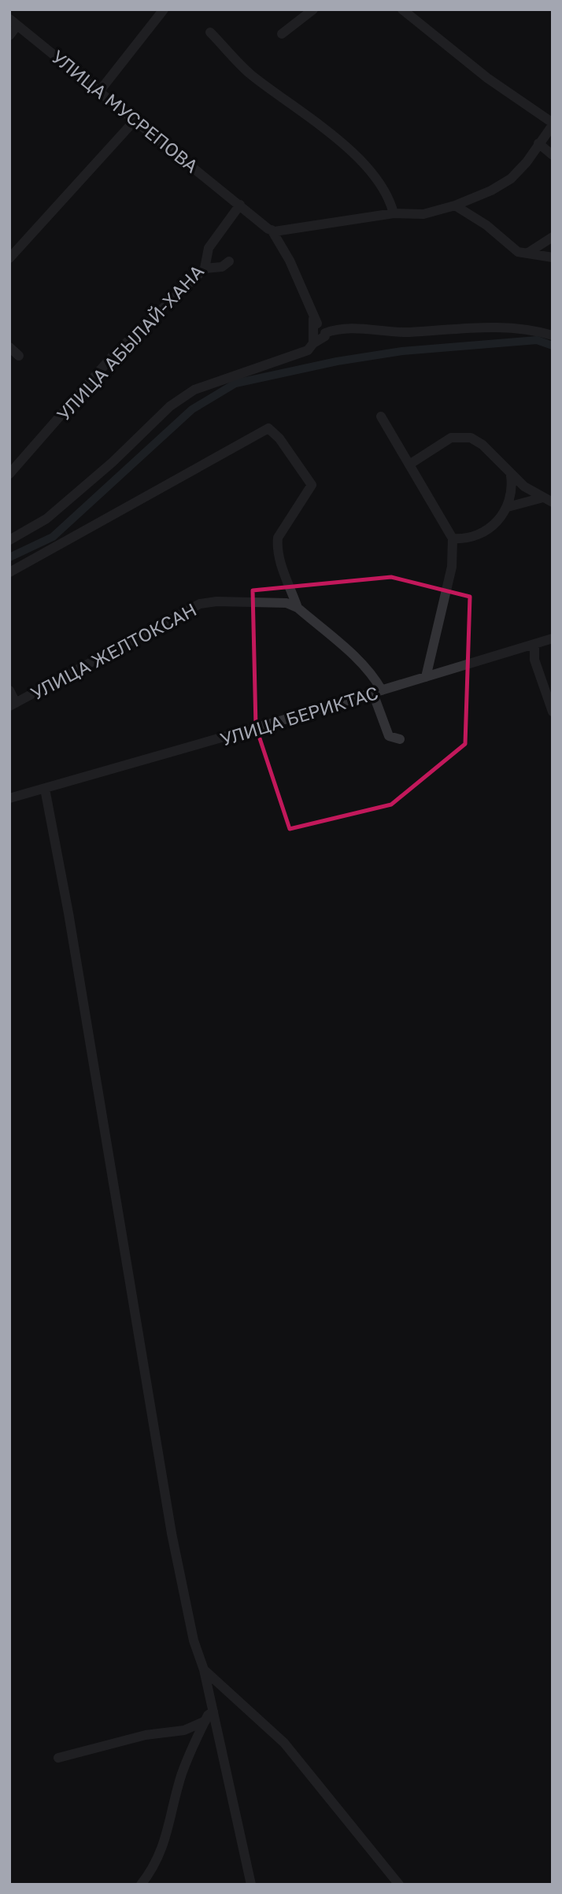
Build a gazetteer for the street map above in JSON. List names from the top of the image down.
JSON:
{
  "streets": {
    "street": [
      "УЛИЦА МУСРЕПОВА",
      "УЛИЦА АБЫЛАЙ-ХАНА",
      "УЛИЦА ЖЕЛТОКСАН",
      "УЛИЦА БЕРИКТАС"
    ]
  },
  "crossings": [
    ["УЛИЦА МУСРЕПОВА", "УЛИЦА АБЫЛАЙ-ХАНА"]
  ]
}
